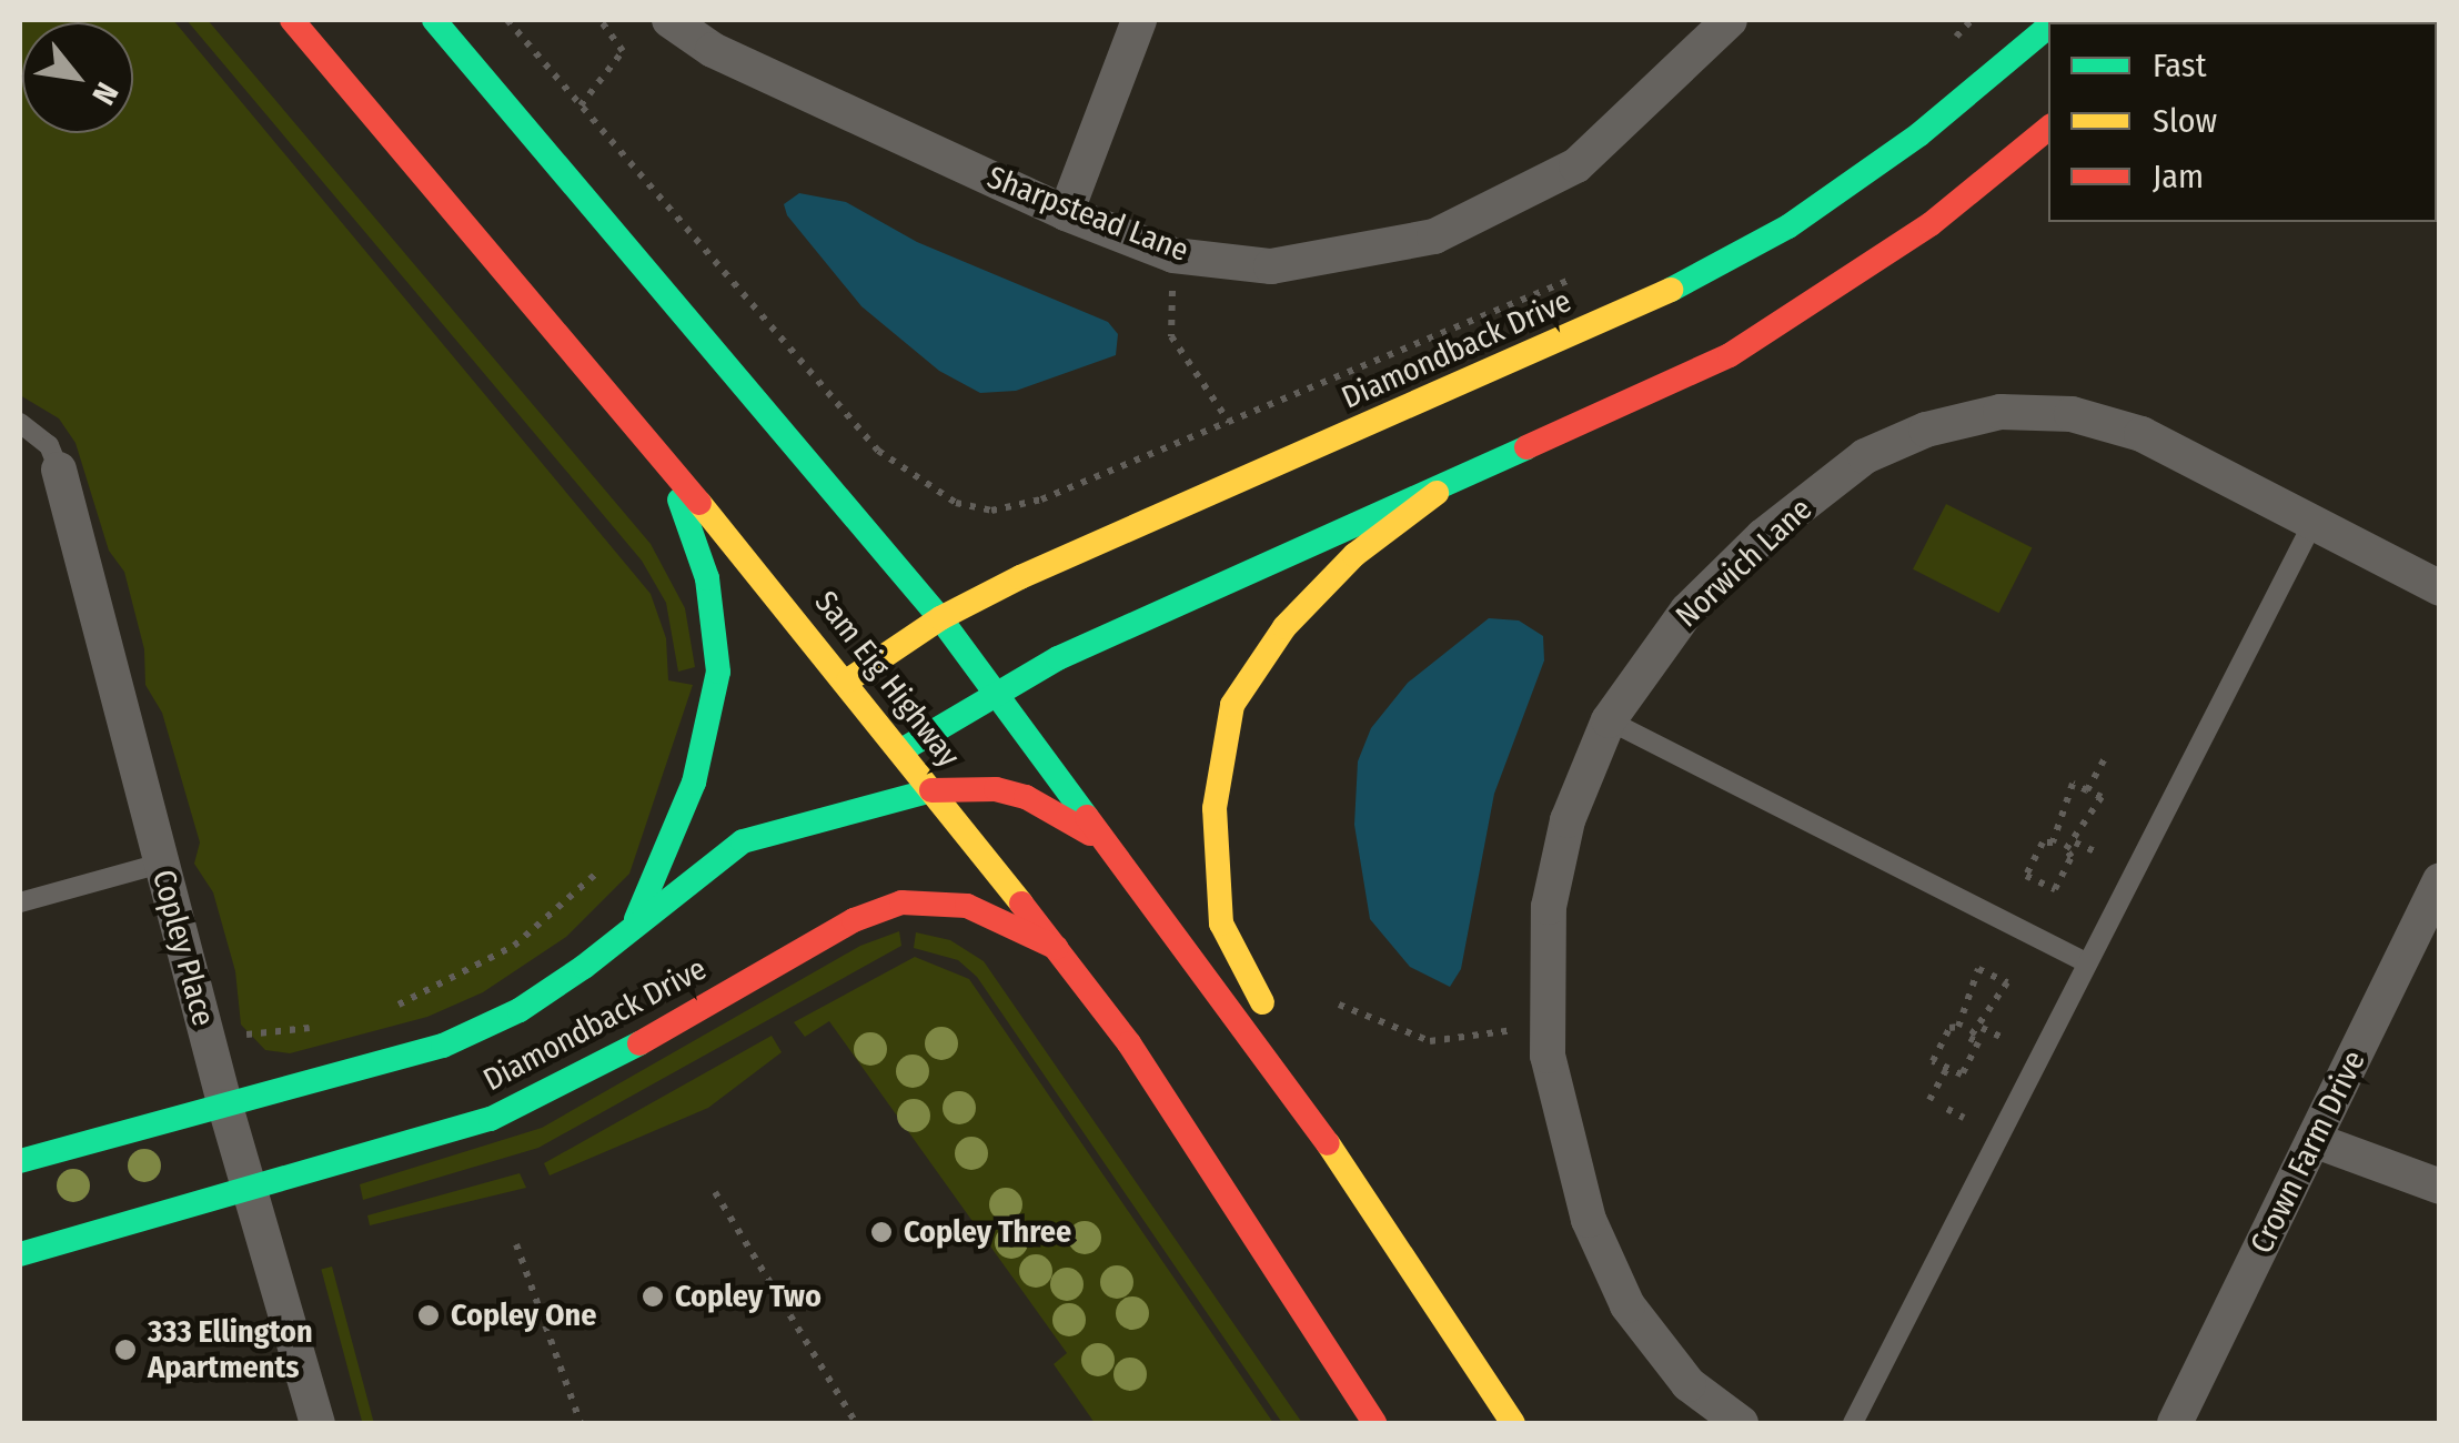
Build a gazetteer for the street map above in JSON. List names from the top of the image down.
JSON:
{
  "streets": {
    "main road": ["Diamondback Drive", "Sam Eig Highway"],
    "street": [
      "Sharpstead Lane",
      "Norwich Lane",
      "Copley Place",
      "Crown Farm Drive"
    ]
  },
  "crossings": [
    ["Diamondback Drive", "Sam Eig Highway"],
    ["Diamondback Drive", "Copley Place"]
  ],
  "places": [
    "Copley Three",
    "Copley Two",
    "Copley One",
    "333 Ellington Apartments"
  ],
  "legend": ["Fast", "Slow", "Jam"],
  "north": "bottom right"
}
